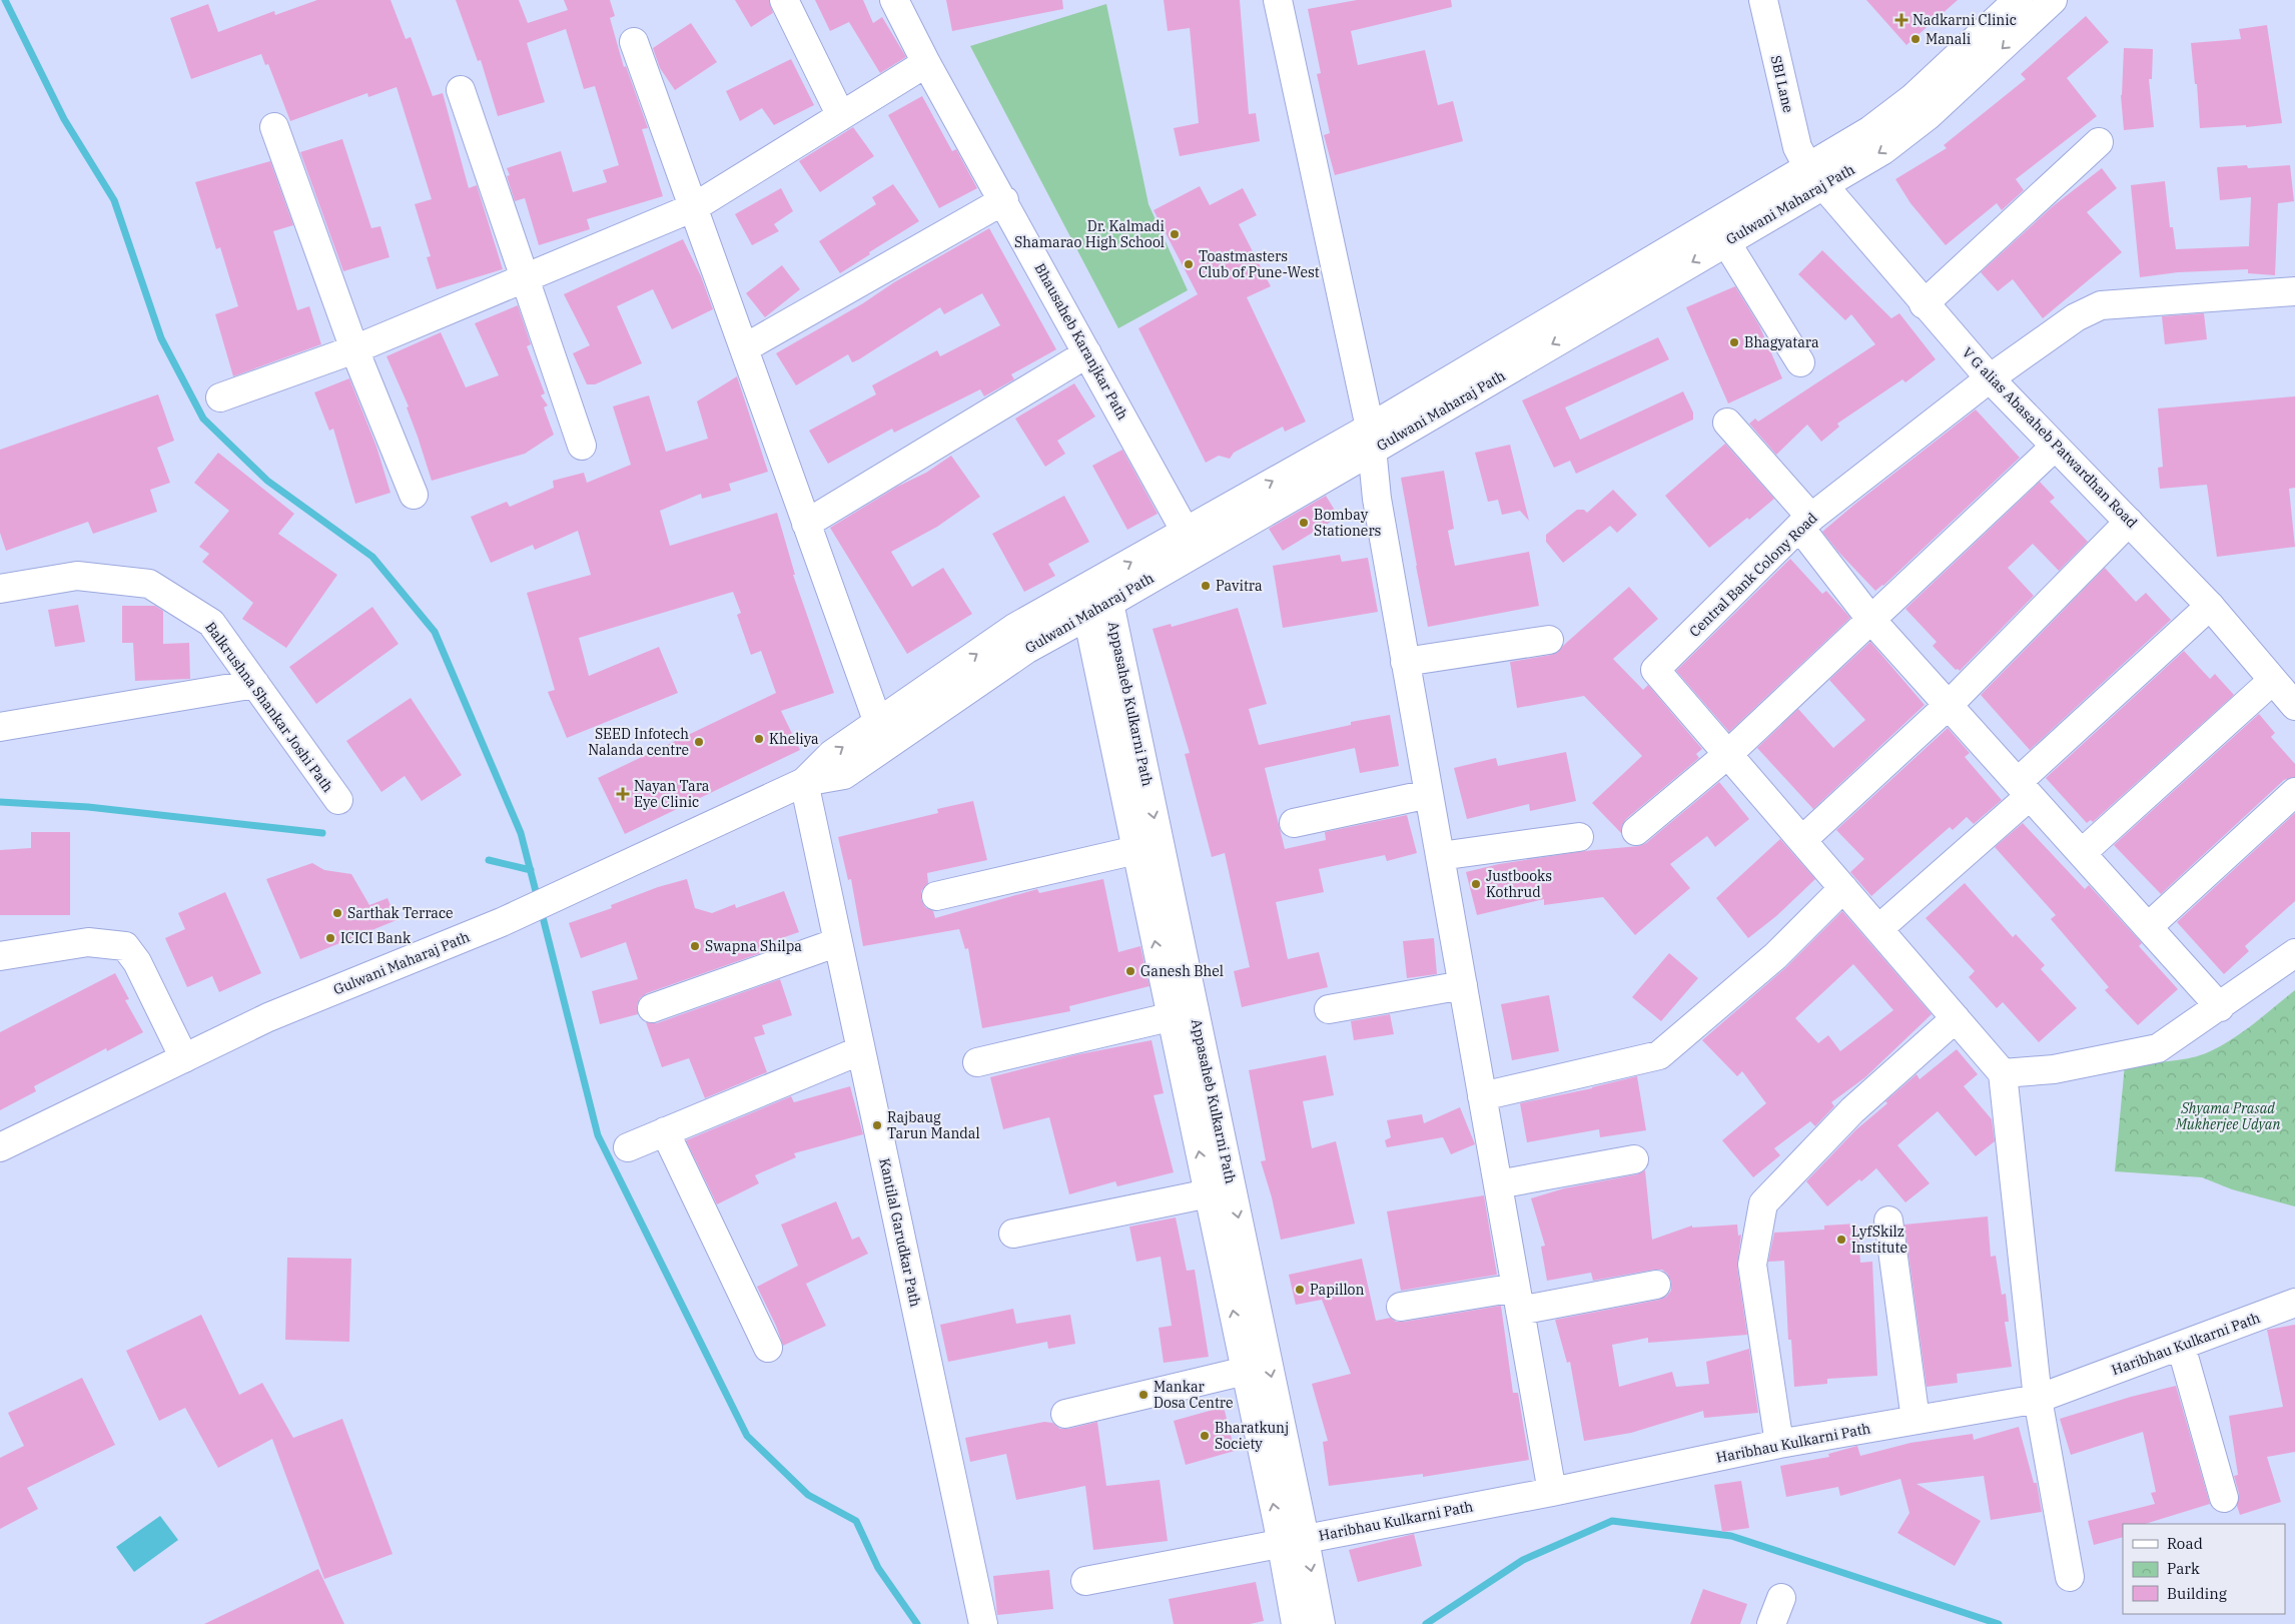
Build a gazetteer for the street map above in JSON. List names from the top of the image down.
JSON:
{
  "streets": {
    "street": [
      "SBI Lane",
      "Gulwani Maharaj Path",
      "Bhausaheb Karanjkar Path",
      "V G alias Abasaheb Patwardhan Road",
      "Central Bank Colony Road",
      "Appasaheb Kulkarni Path",
      "Balkrushna Shankar Joshi Path",
      "Kantilal Garudkar Path",
      "Haribhau Kulkarni Path"
    ]
  },
  "crossings": [
    ["SBI Lane", "Gulwani Maharaj Path"],
    ["SBI Lane", "V G alias Abasaheb Patwardhan Road"],
    ["Gulwani Maharaj Path", "Bhausaheb Karanjkar Path"],
    ["Gulwani Maharaj Path", "V G alias Abasaheb Patwardhan Road"],
    ["Gulwani Maharaj Path", "Appasaheb Kulkarni Path"],
    ["Gulwani Maharaj Path", "Kantilal Garudkar Path"],
    ["V G alias Abasaheb Patwardhan Road", "Central Bank Colony Road"],
    ["Appasaheb Kulkarni Path", "Haribhau Kulkarni Path"]
  ],
  "parks": ["Shyama Prasad Mukherjee Udyan"],
  "places": {
    "health": ["Nadkarni Clinic", "Nayan Tara Eye Clinic"],
    "other": [
      "Manali",
      "Dr. Kalmadi Shamarao High School",
      "Toastmasters Club of Pune-West",
      "Bhagyatara",
      "Bombay Stationers",
      "Pavitra",
      "Kheliya",
      "SEED Infotech Nalanda centre",
      "Justbooks Kothrud",
      "Sarthak Terrace",
      "ICICI Bank",
      "Swapna Shilpa",
      "Ganesh Bhel",
      "Rajbaug Tarun Mandal",
      "LyfSkilz Institute",
      "Papillon",
      "Mankar Dosa Centre",
      "Bharatkunj Society"
    ]
  },
  "legend": ["Road", "Park", "Building"]
}
